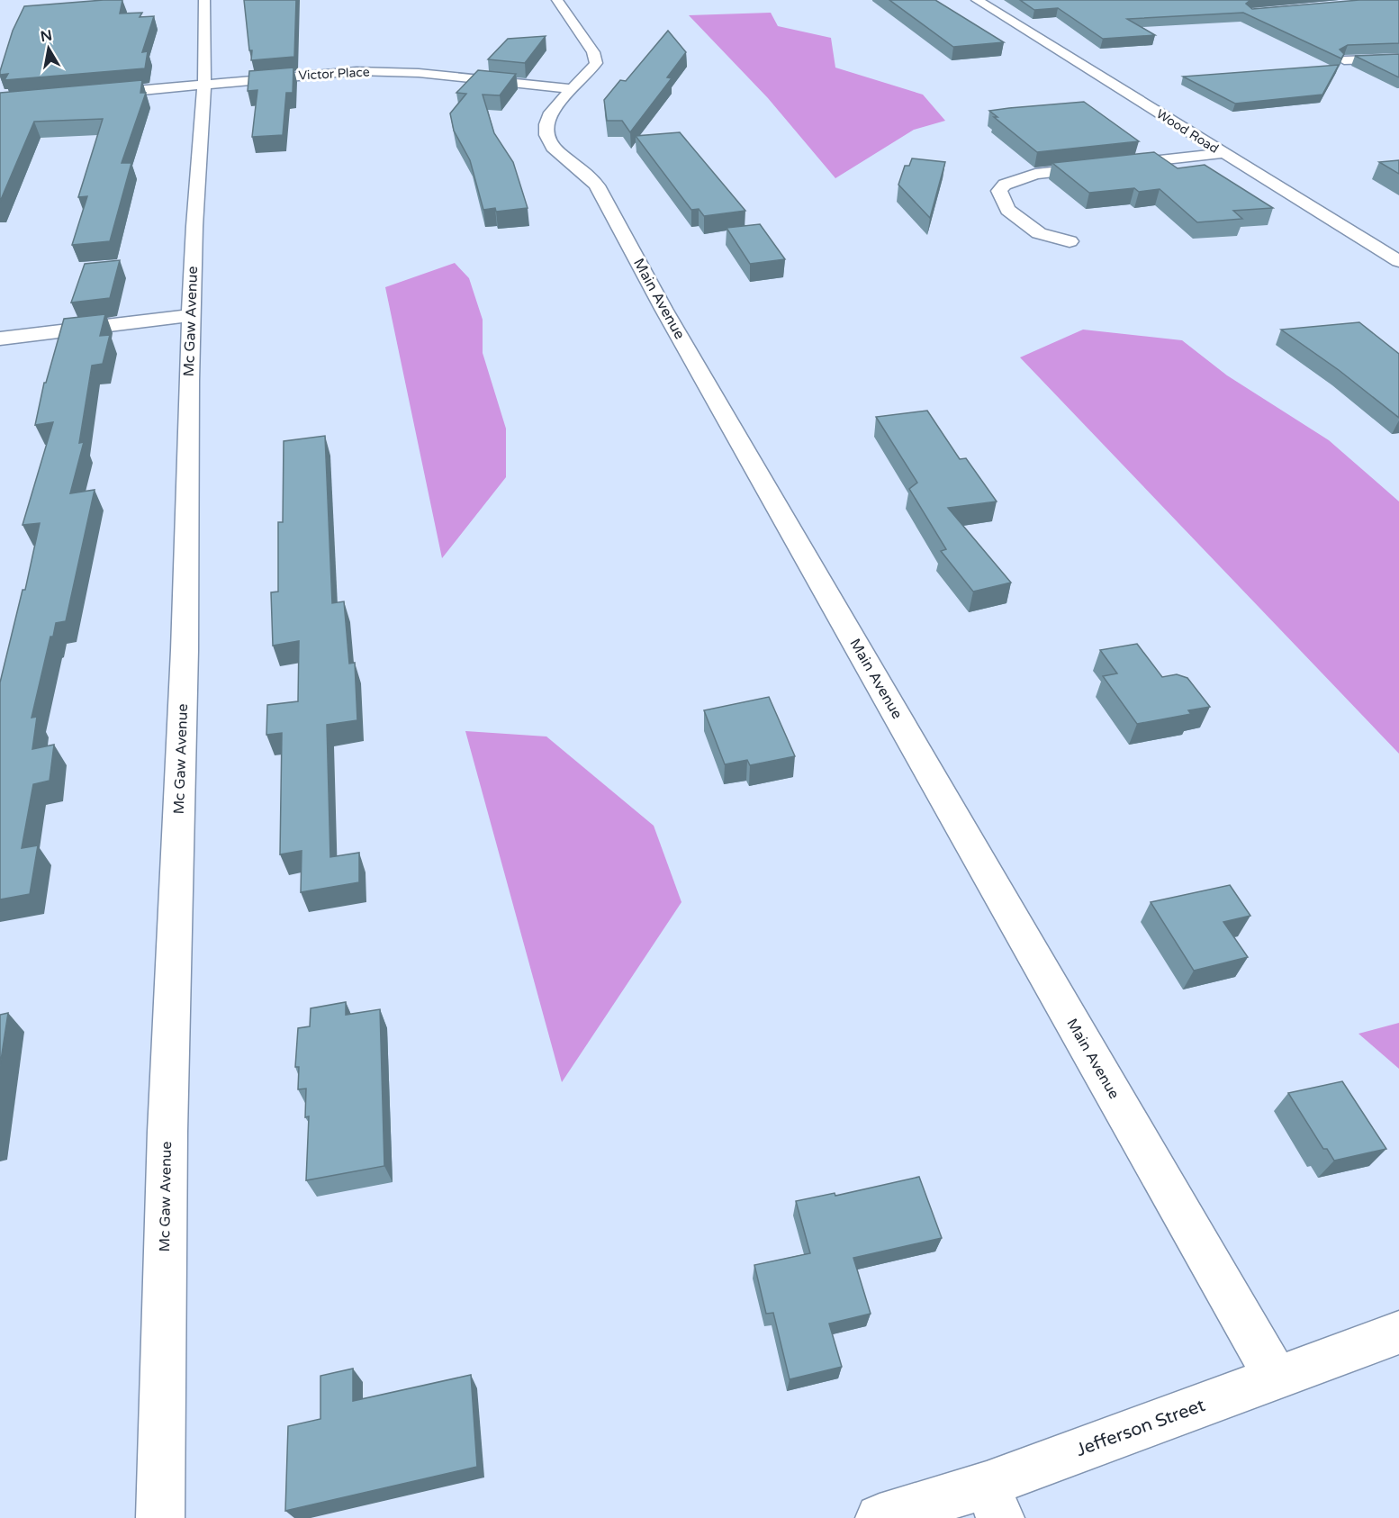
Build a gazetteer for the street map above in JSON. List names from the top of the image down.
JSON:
{
  "streets": {
    "street": [
      "Victor Place",
      "Wood Road",
      "Main Avenue",
      "Mc Gaw Avenue",
      "Jefferson Street"
    ]
  },
  "crossings": [
    ["Victor Place", "Main Avenue"],
    ["Victor Place", "Mc Gaw Avenue"],
    ["Main Avenue", "Jefferson Street"]
  ],
  "north": "top"
}
